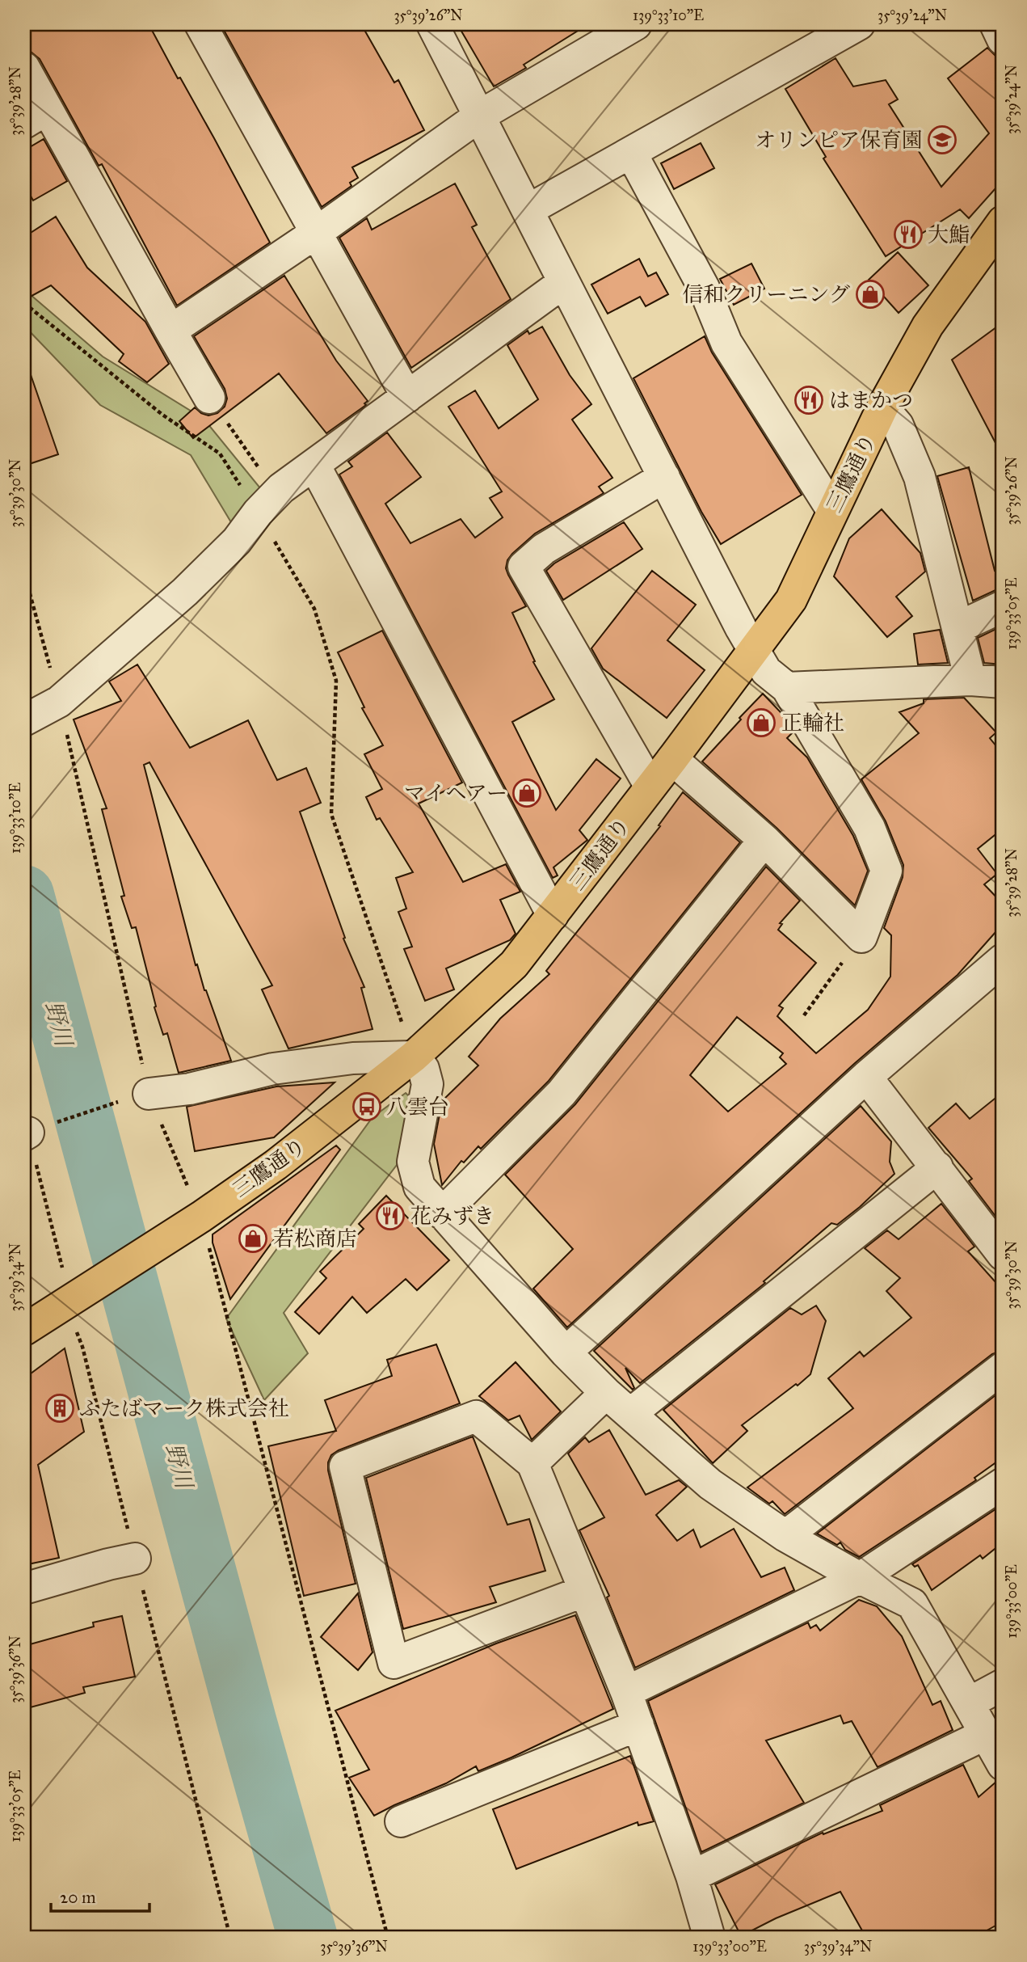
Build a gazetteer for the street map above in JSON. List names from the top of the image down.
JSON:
{
  "streets": {
    "main road": ["三鷹通り"]
  },
  "water": ["野川"],
  "places": {
    "school or university": ["オリンピア保育園"],
    "restaurant": ["大鮨", "はまかつ", "花みずき"],
    "shop": [
      "信和クリーニング",
      "正輪社",
      "マイヘアー",
      "若松商店"
    ],
    "bus stop": ["八雲台"],
    "building": ["ふたばマーク株式会社"]
  },
  "scale_bar": "20 m",
  "coordinates": [
    "35°39'26\"N",
    "139°33'10\"E",
    "35°39'24\"N",
    "35°39'28\"N",
    "35°39'30\"N",
    "139°33'05\"E",
    "35°39'34\"N",
    "139°33'00\"E",
    "35°39'36\"N"
  ]
}
